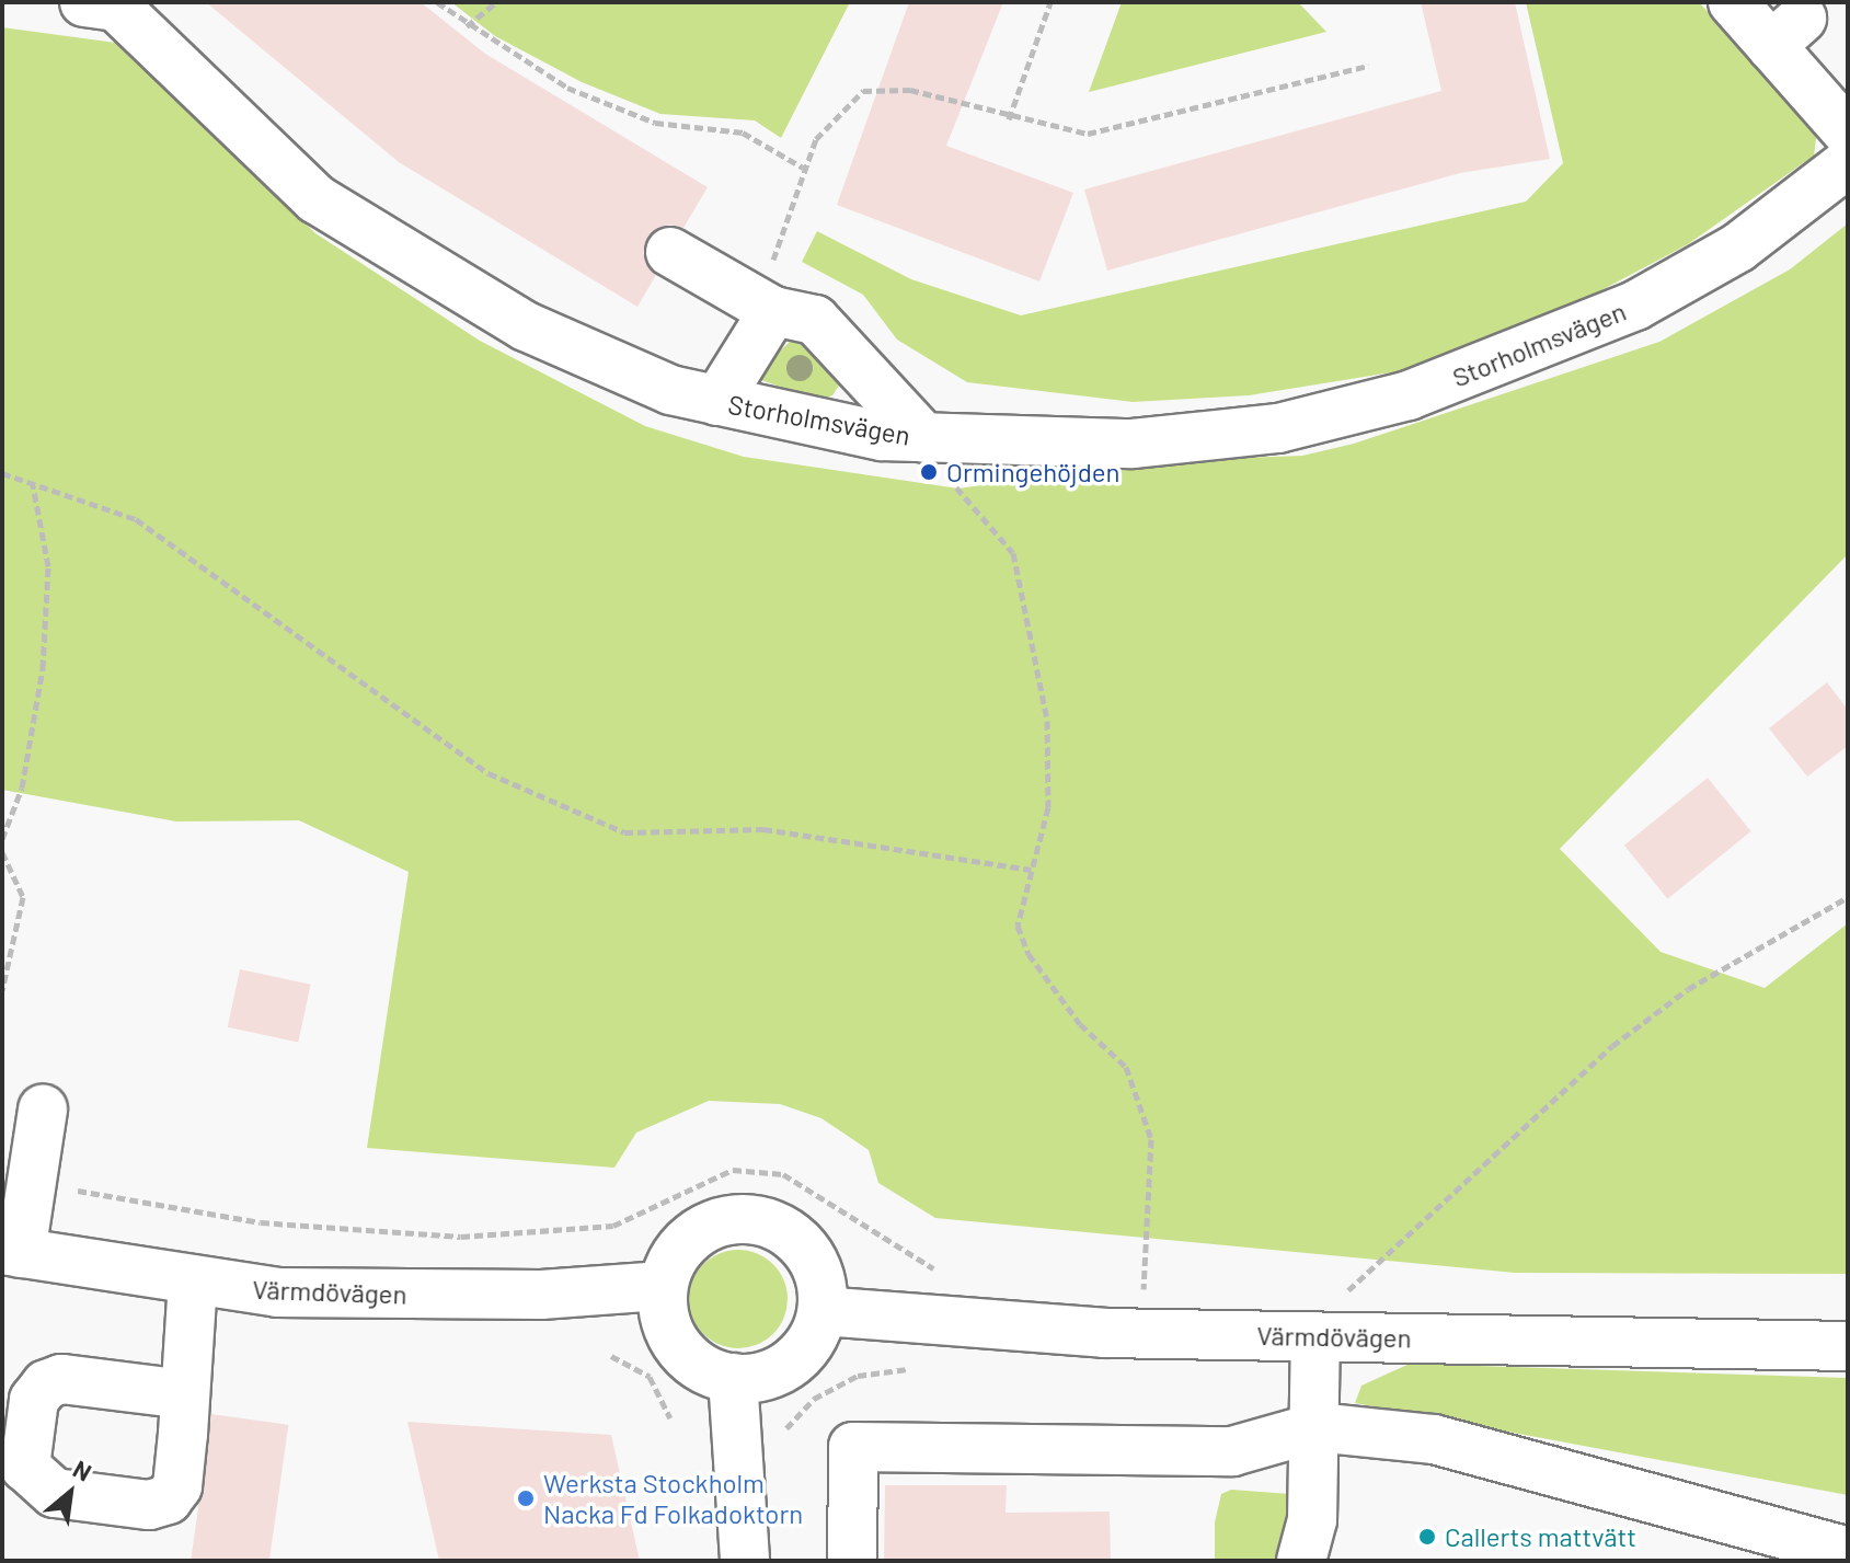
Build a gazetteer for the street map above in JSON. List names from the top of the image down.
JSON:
{
  "streets": {
    "street": ["Storholmsvägen", "Värmdövägen"]
  },
  "places": ["Ormingehöjden", "Werksta Stockholm Nacka Fd Folkadoktorn", "Callerts mattvätt"],
  "north": "top right"
}
